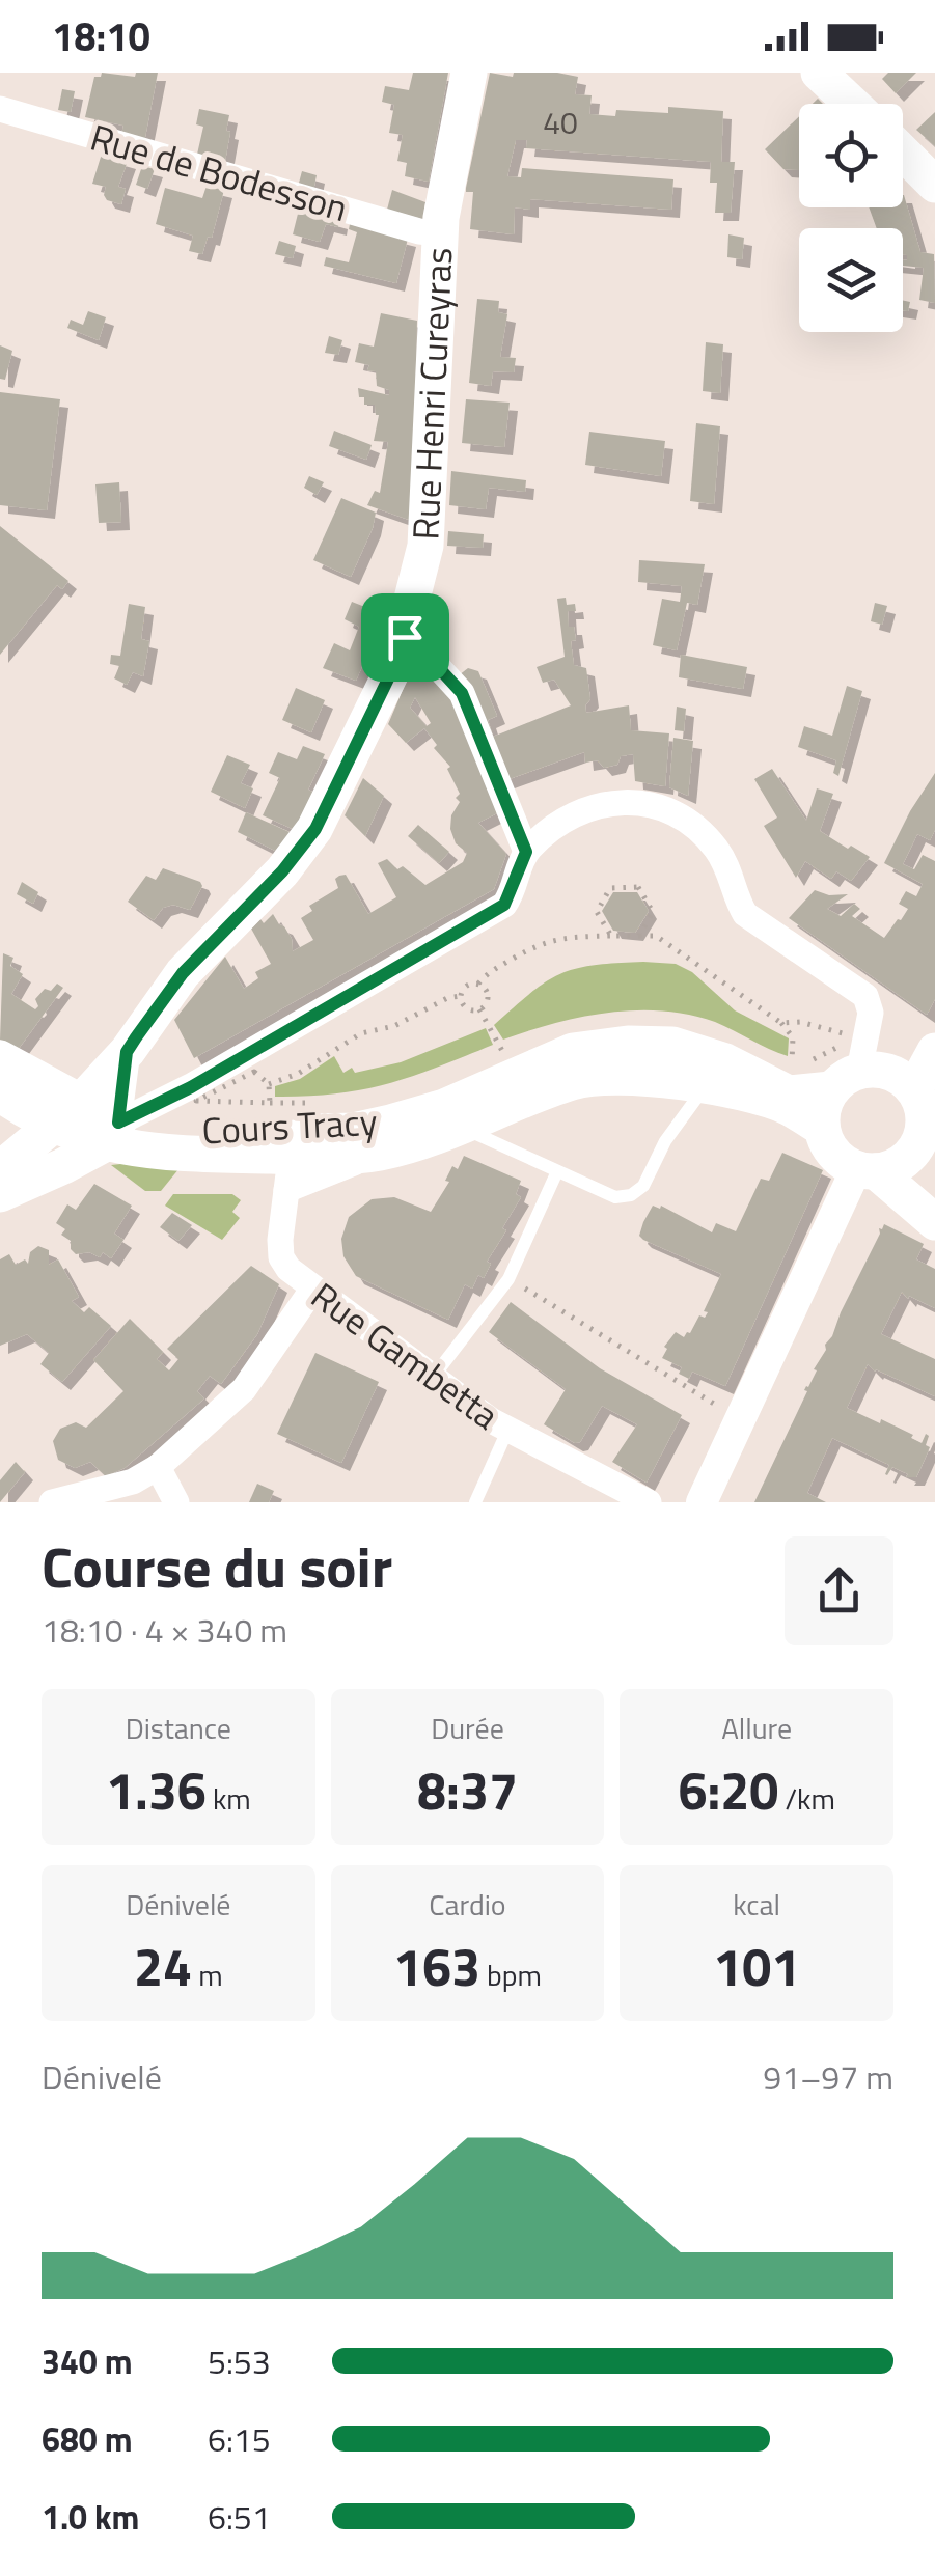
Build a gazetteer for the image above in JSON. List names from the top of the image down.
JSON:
{
  "streets": {
    "main road": ["Rue Henri Cureyras", "Cours Tracy"],
    "street": ["Rue de Bodesson", "Rue Gambetta"]
  },
  "crossings": [
    ["Rue de Bodesson", "Rue Henri Cureyras"],
    ["Cours Tracy", "Rue Gambetta"]
  ],
  "house_numbers": ["40"],
  "page": {
    "status": "18:10",
    "heading": ["Course du soir", "18:10 · 4 × 340 m"],
    "stats": [
      ["Distance", "1.36 km"],
      ["Durée", "8:37"],
      ["Allure", "6:20 /km"],
      ["Dénivelé", "24 m"],
      ["Cardio", "163 bpm"],
      ["kcal", "101"]
    ],
    "chart": ["Dénivelé", "91–97 m"],
    "list": [
      {
        "name": "340 m",
        "note": "5:53"
      },
      {
        "name": "680 m",
        "note": "6:15"
      },
      {
        "name": "1.0 km",
        "note": "6:51"
      }
    ]
  }
}
